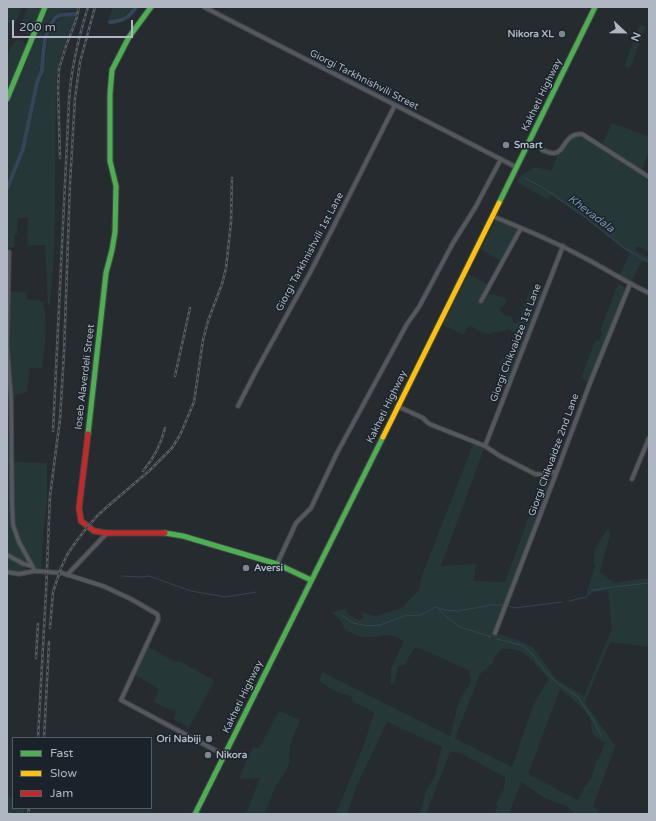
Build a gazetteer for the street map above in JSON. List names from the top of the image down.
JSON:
{
  "streets": {
    "main road": ["Kakheti Highway", "Ioseb Alaverdeli Street"],
    "street": [
      "Giorgi Tarkhnishvili Street",
      "Giorgi Tarkhnishvili 1st Lane",
      "Giorgi Chikvaidze 1st Lane",
      "Giorgi Chikvaidze 2nd Lane"
    ]
  },
  "crossings": [
    ["Giorgi Tarkhnishvili Street", "Kakheti Highway"],
    ["Giorgi Tarkhnishvili Street", "Giorgi Tarkhnishvili 1st Lane"],
    ["Kakheti Highway", "Ioseb Alaverdeli Street"]
  ],
  "water": ["Khevadala"],
  "places": [
    "Nikora XL",
    "Smart",
    "Aversi",
    "Ori Nabiji",
    "Nikora"
  ],
  "legend": ["Fast", "Slow", "Jam"],
  "scale_bar": "200 m",
  "north": "right"
}
